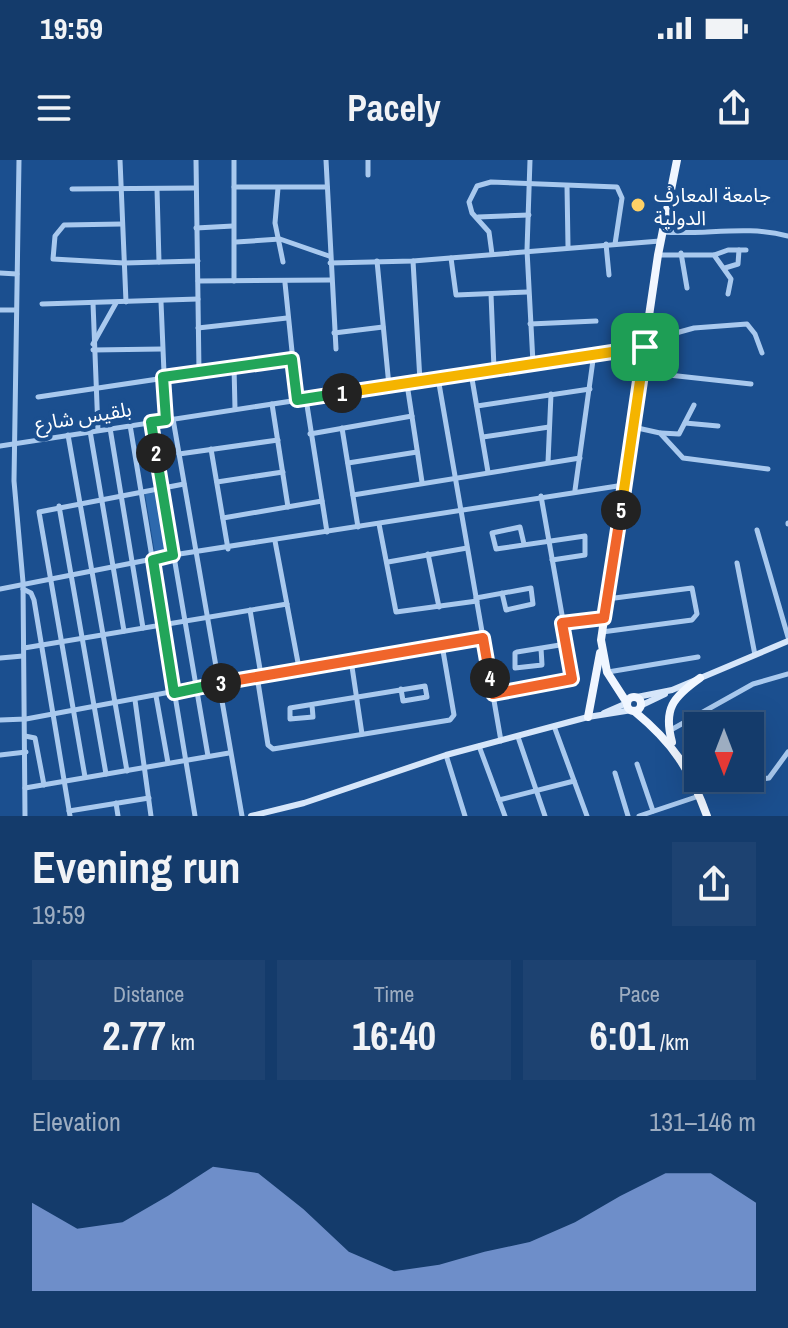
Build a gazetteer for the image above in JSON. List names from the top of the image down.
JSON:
{
  "streets": {
    "street": ["بلقيس شارع"]
  },
  "places": ["جامعة المعارف الدولية"],
  "north": "bottom",
  "page": {
    "status": "19:59",
    "header": "Pacely",
    "pins": [
      "1",
      "2",
      "5",
      "4",
      "3"
    ],
    "heading": ["Evening run", "19:59"],
    "stats": [
      ["Distance", "2.77 km"],
      ["Time", "16:40"],
      ["Pace", "6:01 /km"]
    ],
    "chart": ["Elevation", "131–146 m"]
  }
}
